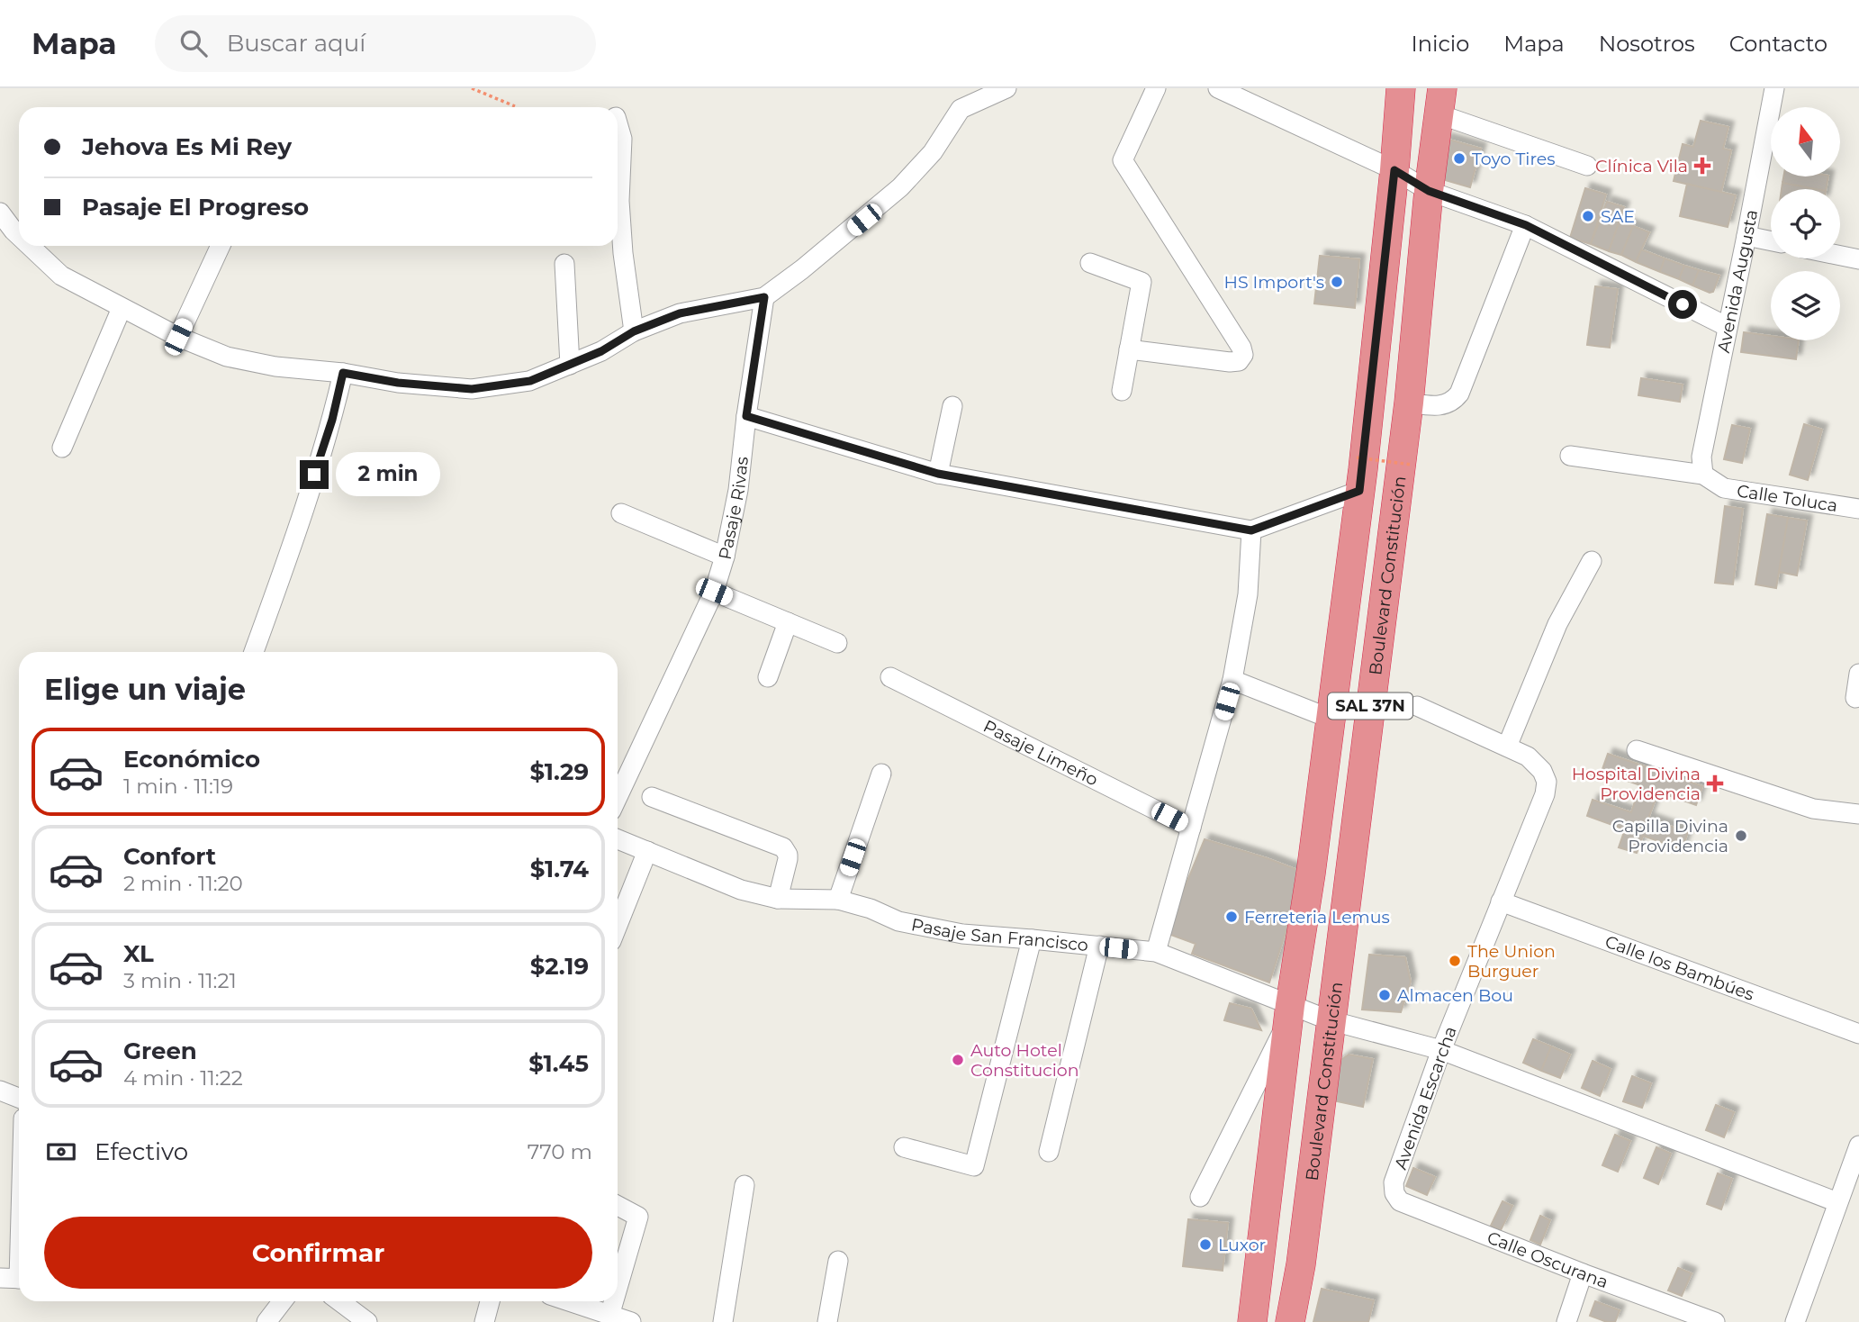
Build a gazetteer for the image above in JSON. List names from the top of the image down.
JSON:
{
  "streets": {
    "highway": ["Boulevard Constitución", "SAL 37N"],
    "street": [
      "Avenida Augusta",
      "Calle Toluca",
      "Pasaje Rivas",
      "Pasaje Limeño",
      "Pasaje San Francisco",
      "Calle los Bambúes",
      "Avenida Escarcha",
      "Calle Oscurana"
    ]
  },
  "crossings": [
    ["Avenida Augusta", "Calle Toluca"],
    ["Boulevard Constitución", "Pasaje San Francisco"],
    ["SAL 37N", "Pasaje San Francisco"],
    ["Pasaje San Francisco", "Avenida Escarcha"],
    ["Calle los Bambúes", "Avenida Escarcha"],
    ["Avenida Escarcha", "Calle Oscurana"]
  ],
  "places": {
    "other": [
      "Toyo Tires",
      "SAE",
      "HS Import's",
      "Capilla Divina Providencia",
      "Ferreteria Lemus",
      "The Union Burguer",
      "Almacen Bou",
      "Auto Hotel Constitucion",
      "Luxor"
    ],
    "health": ["Clínica Vila", "Hospital Divina Providencia"]
  },
  "north": "top",
  "page": {
    "header": "Mapa",
    "search": "Buscar aquí",
    "nav": [
      "Inicio",
      "Mapa",
      "Nosotros",
      "Contacto"
    ],
    "banner": ["Jehova Es Mi Rey", "Pasaje El Progreso"],
    "bubble": "2 min",
    "heading": "Elige un viaje",
    "list": [
      {
        "name": "Económico",
        "note": "1 min · 11:19",
        "value": "$1.29"
      },
      {
        "name": "Confort",
        "note": "2 min · 11:20",
        "value": "$1.74"
      },
      {
        "name": "XL",
        "note": "3 min · 11:21",
        "value": "$2.19"
      },
      {
        "name": "Green",
        "note": "4 min · 11:22",
        "value": "$1.45"
      }
    ],
    "pay": ["Efectivo", "770 m"],
    "buttons": "Confirmar"
  }
}
